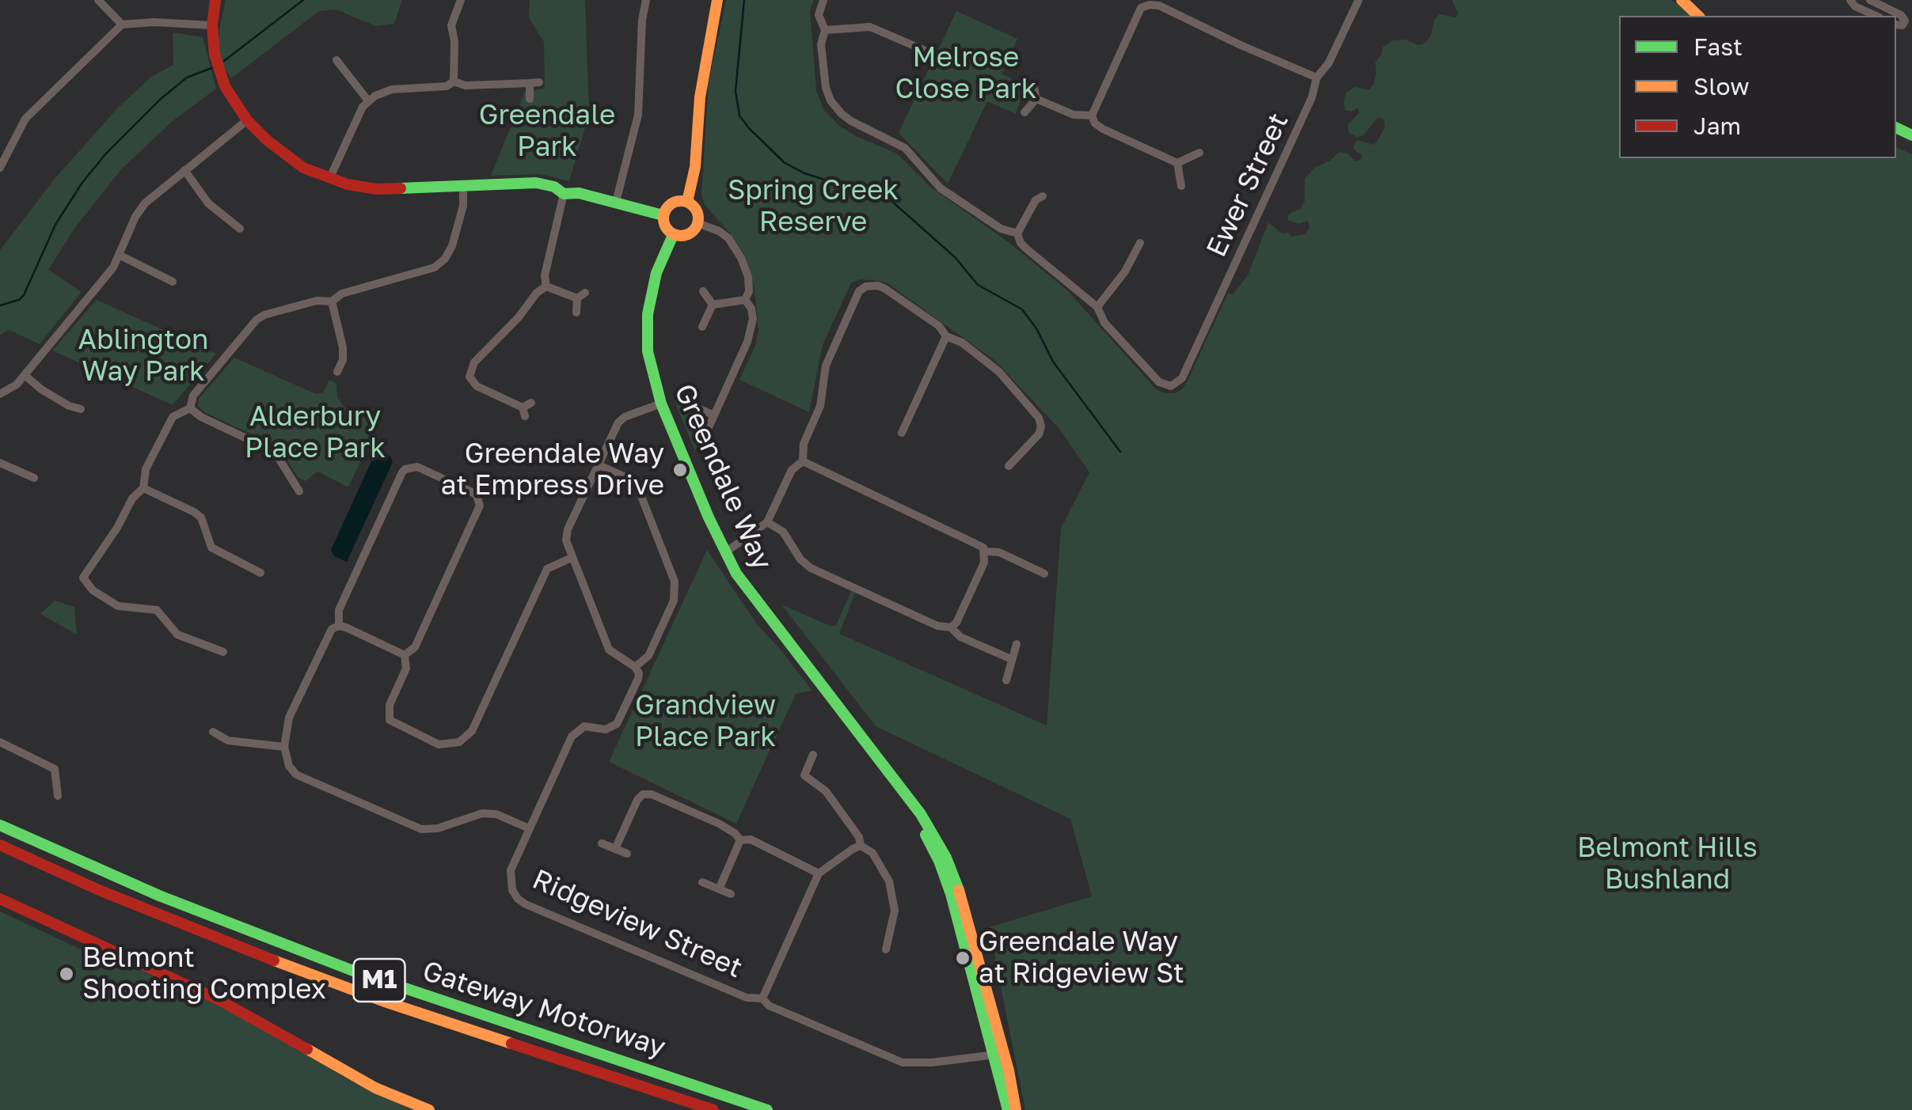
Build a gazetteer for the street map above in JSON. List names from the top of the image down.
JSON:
{
  "streets": {
    "main road": ["Greendale Way", "M1", "Gateway Motorway"],
    "street": ["Ewer Street", "Ridgeview Street"]
  },
  "crossings": [
    ["Greendale Way", "Ridgeview Street"]
  ],
  "parks": [
    "Melrose Close Park",
    "Greendale Park",
    "Spring Creek Reserve",
    "Ablington Way Park",
    "Alderbury Place Park",
    "Grandview Place Park",
    "Belmont Hills Bushland"
  ],
  "places": ["Greendale Way at Empress Drive", "Greendale Way at Ridgeview St", "Belmont Shooting Complex"],
  "legend": ["Fast", "Slow", "Jam"]
}
